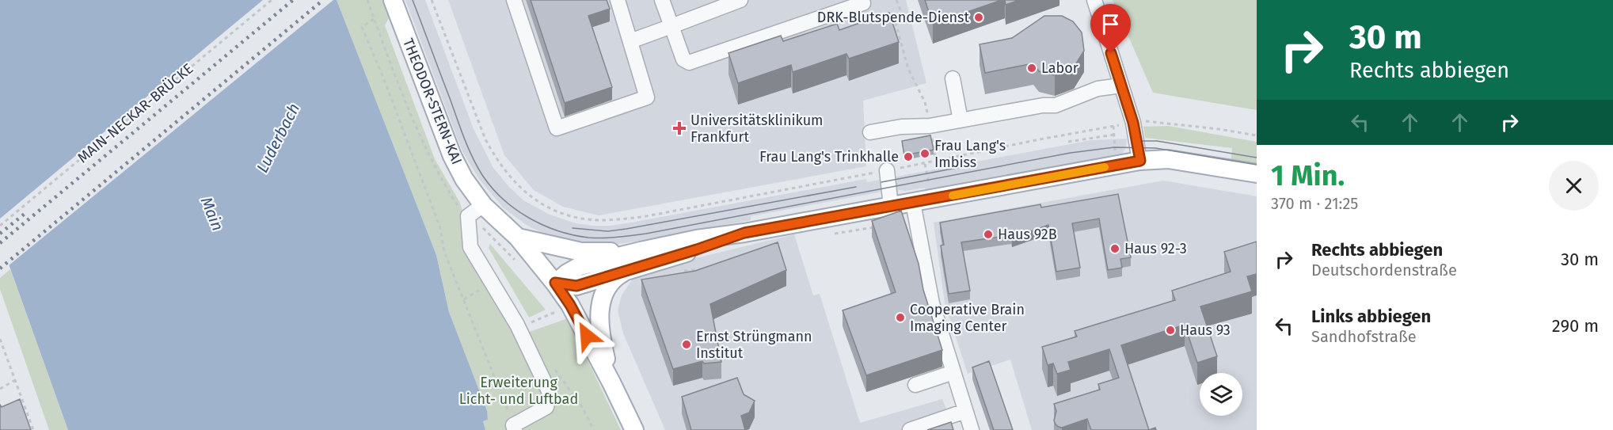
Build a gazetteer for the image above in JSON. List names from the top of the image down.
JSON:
{
  "streets": {
    "main road": ["THEODOR-STERN-KAI"],
    "path": ["MAIN-NECKAR-BRÜCKE"]
  },
  "water": ["Luderbach", "Main"],
  "parks": ["Erweiterung Licht- und Luftbad"],
  "places": {
    "other": [
      "DRK-Blutspende-Dienst",
      "Labor",
      "Frau Lang's Imbiss",
      "Frau Lang's Trinkhalle",
      "Haus 92B",
      "Haus 92-3",
      "Cooperative Brain Imaging Center",
      "Haus 93",
      "Ernst Strüngmann Institut"
    ],
    "health": ["Universitätsklinikum Frankfurt"]
  },
  "page": {
    "turn": ["30 m", "Rechts abbiegen"],
    "heading": ["1 Min.", "370 m · 21:25"],
    "list": [
      {
        "name": "Rechts abbiegen",
        "note": "Deutschordenstraße",
        "value": "30 m"
      },
      {
        "name": "Links abbiegen",
        "note": "Sandhofstraße",
        "value": "290 m"
      }
    ]
  }
}
